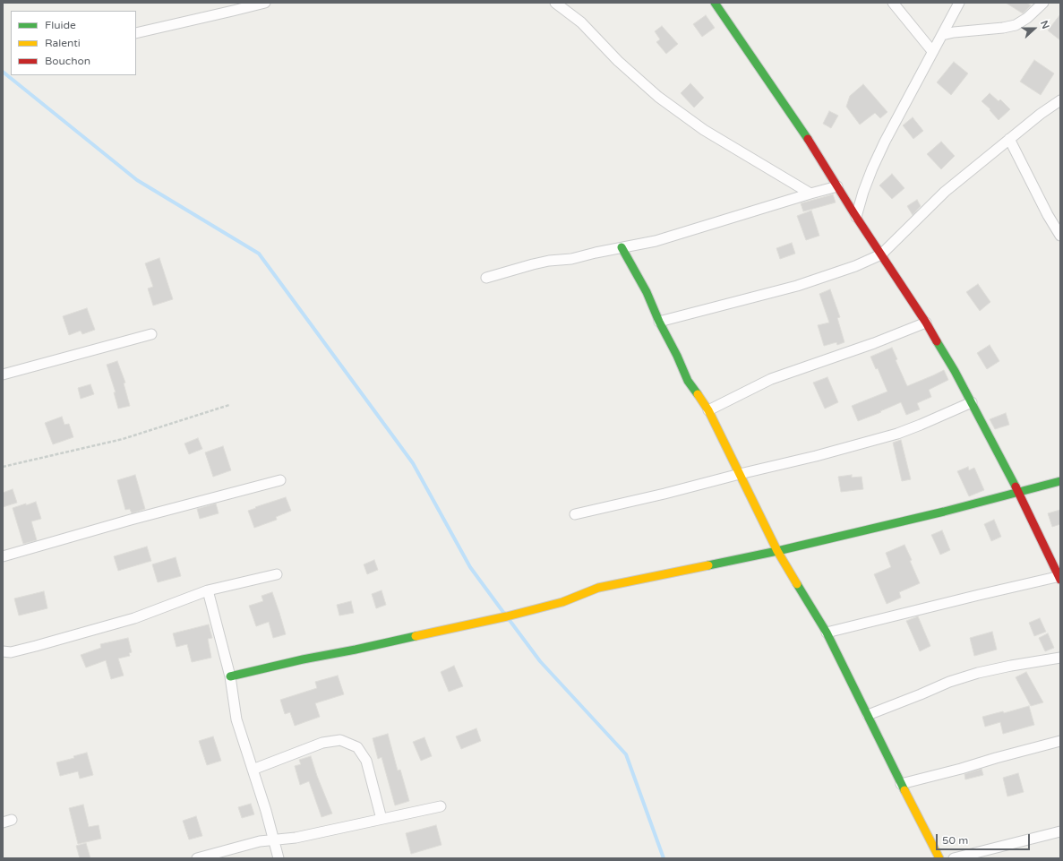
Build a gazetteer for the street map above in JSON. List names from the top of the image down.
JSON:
{
  "legend": ["Fluide", "Ralenti", "Bouchon"],
  "scale_bar": "50 m",
  "north": "right"
}
